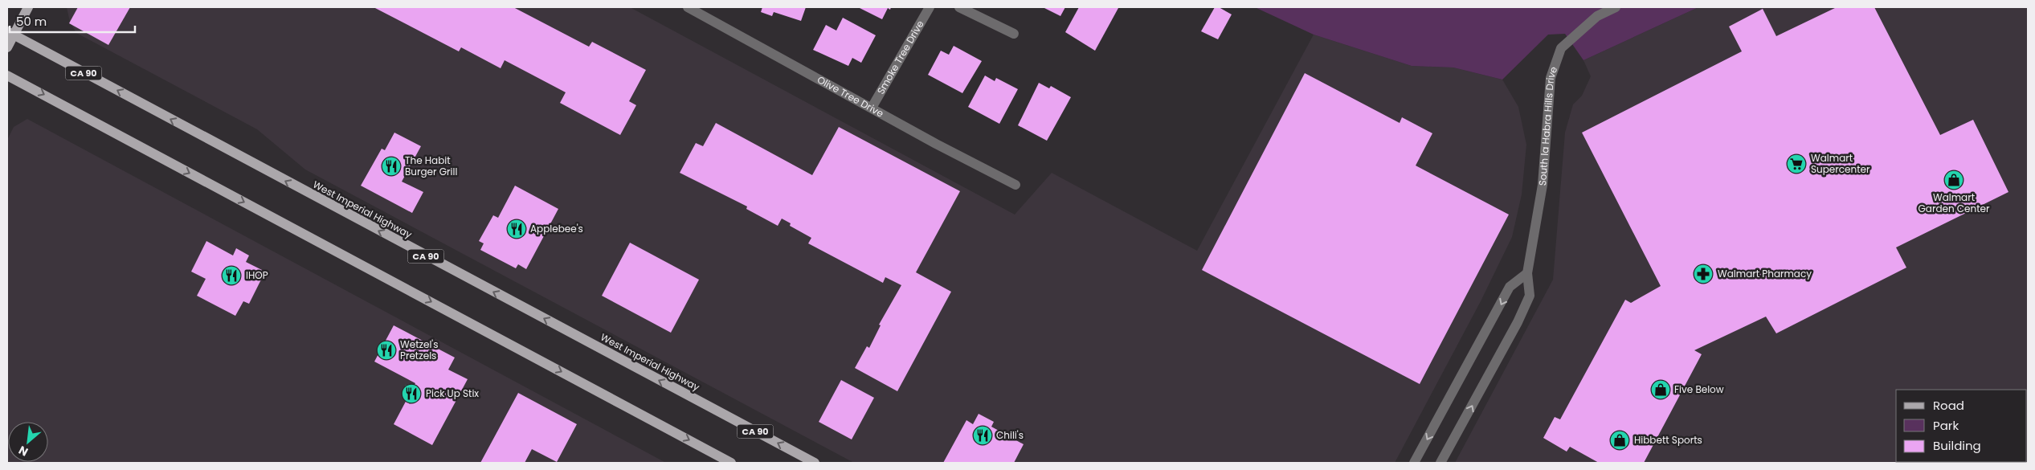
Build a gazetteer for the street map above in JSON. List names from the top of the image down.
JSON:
{
  "streets": {
    "main road": ["CA 90", "West Imperial Highway"],
    "street": ["Smoke Tree Drive", "Olive Tree Drive", "South la Habra Hills Drive"]
  },
  "crossings": [
    ["Smoke Tree Drive", "Olive Tree Drive"]
  ],
  "places": {
    "supermarket": ["Walmart Supercenter"],
    "restaurant": [
      "The Habit Burger Grill",
      "Applebee's",
      "IHOP",
      "Wetzel's Pretzels",
      "Pick Up Stix",
      "Chili's"
    ],
    "shop": ["Walmart Garden Center", "Five Below", "Hibbett Sports"],
    "pharmacy": ["Walmart Pharmacy"]
  },
  "legend": ["Road", "Park", "Building"],
  "scale_bar": "50 m",
  "north": "bottom left"
}
